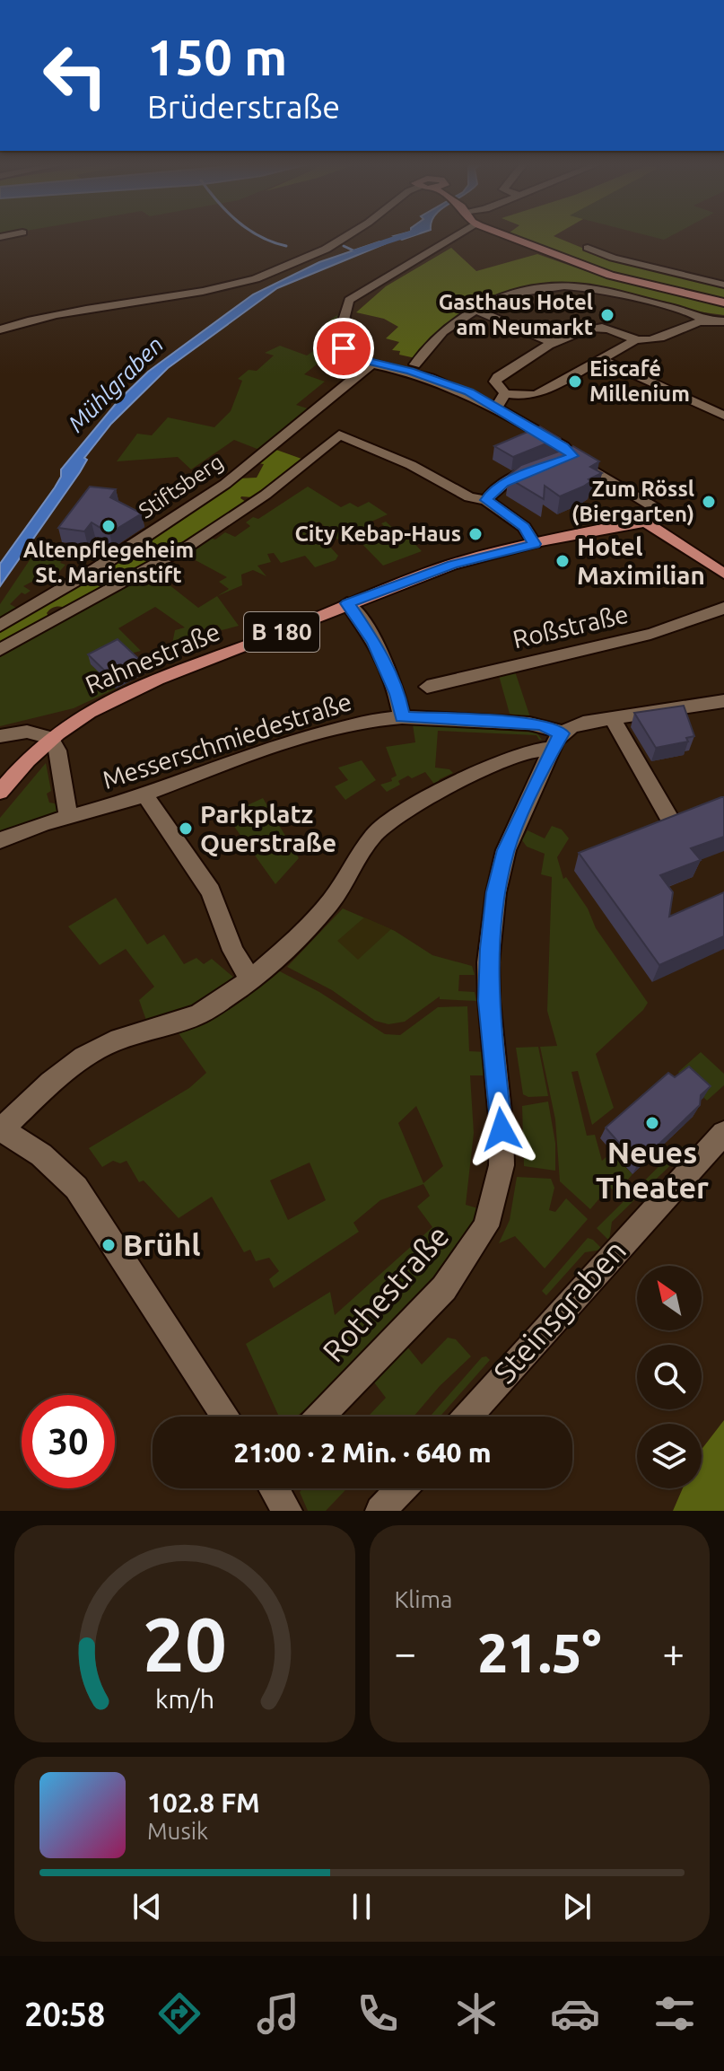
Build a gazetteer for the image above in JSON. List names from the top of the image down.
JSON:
{
  "streets": {
    "main road": ["B 180", "Rahnestraße"],
    "street": [
      "Stiftsberg",
      "Roßstraße",
      "Messerschmiedestraße",
      "Rothestraße",
      "Steinsgraben"
    ]
  },
  "crossings": [
    ["B 180", "Rahnestraße"],
    ["Messerschmiedestraße", "Rothestraße"]
  ],
  "water": ["Mühlgraben"],
  "places": [
    "Gasthaus Hotel am Neumarkt",
    "Eiscafé Millenium",
    "Zum Rössl (Biergarten)",
    "Altenpflegeheim St. Marienstift",
    "City Kebap-Haus",
    "Hotel Maximilian",
    "Parkplatz Querstraße",
    "Neues Theater",
    "Brühl"
  ],
  "north": "top left",
  "page": {
    "turn": ["150 m", "Brüderstraße"],
    "limit": "30",
    "trip": "21:00 · 2 Min. · 640 m",
    "tile": "Klima",
    "heat": ["−", "21.5°", "+"],
    "song": ["102.8 FM", "Musik"],
    "tabs": "20:58",
    "gauge": ["20", "km/h"]
  }
}
